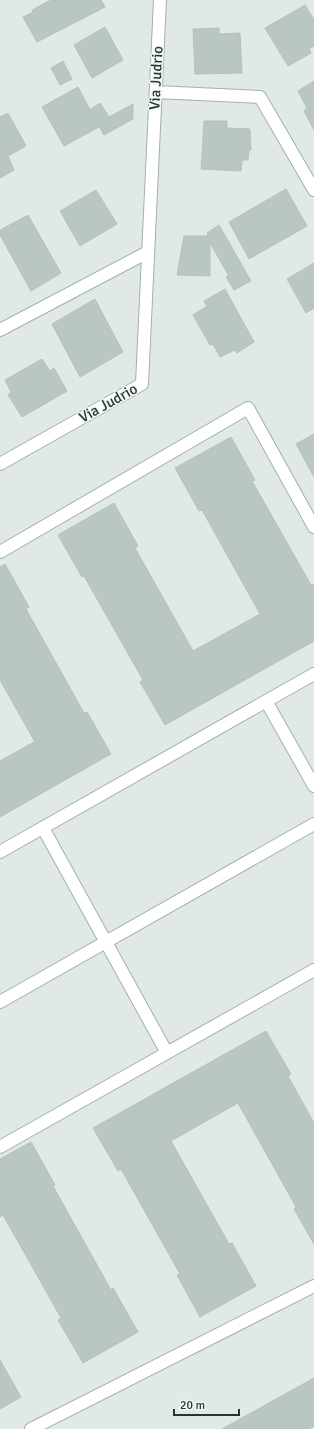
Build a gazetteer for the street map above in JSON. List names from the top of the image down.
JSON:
{
  "streets": {
    "street": ["Via Judrio"]
  },
  "scale_bar": "20 m"
}
